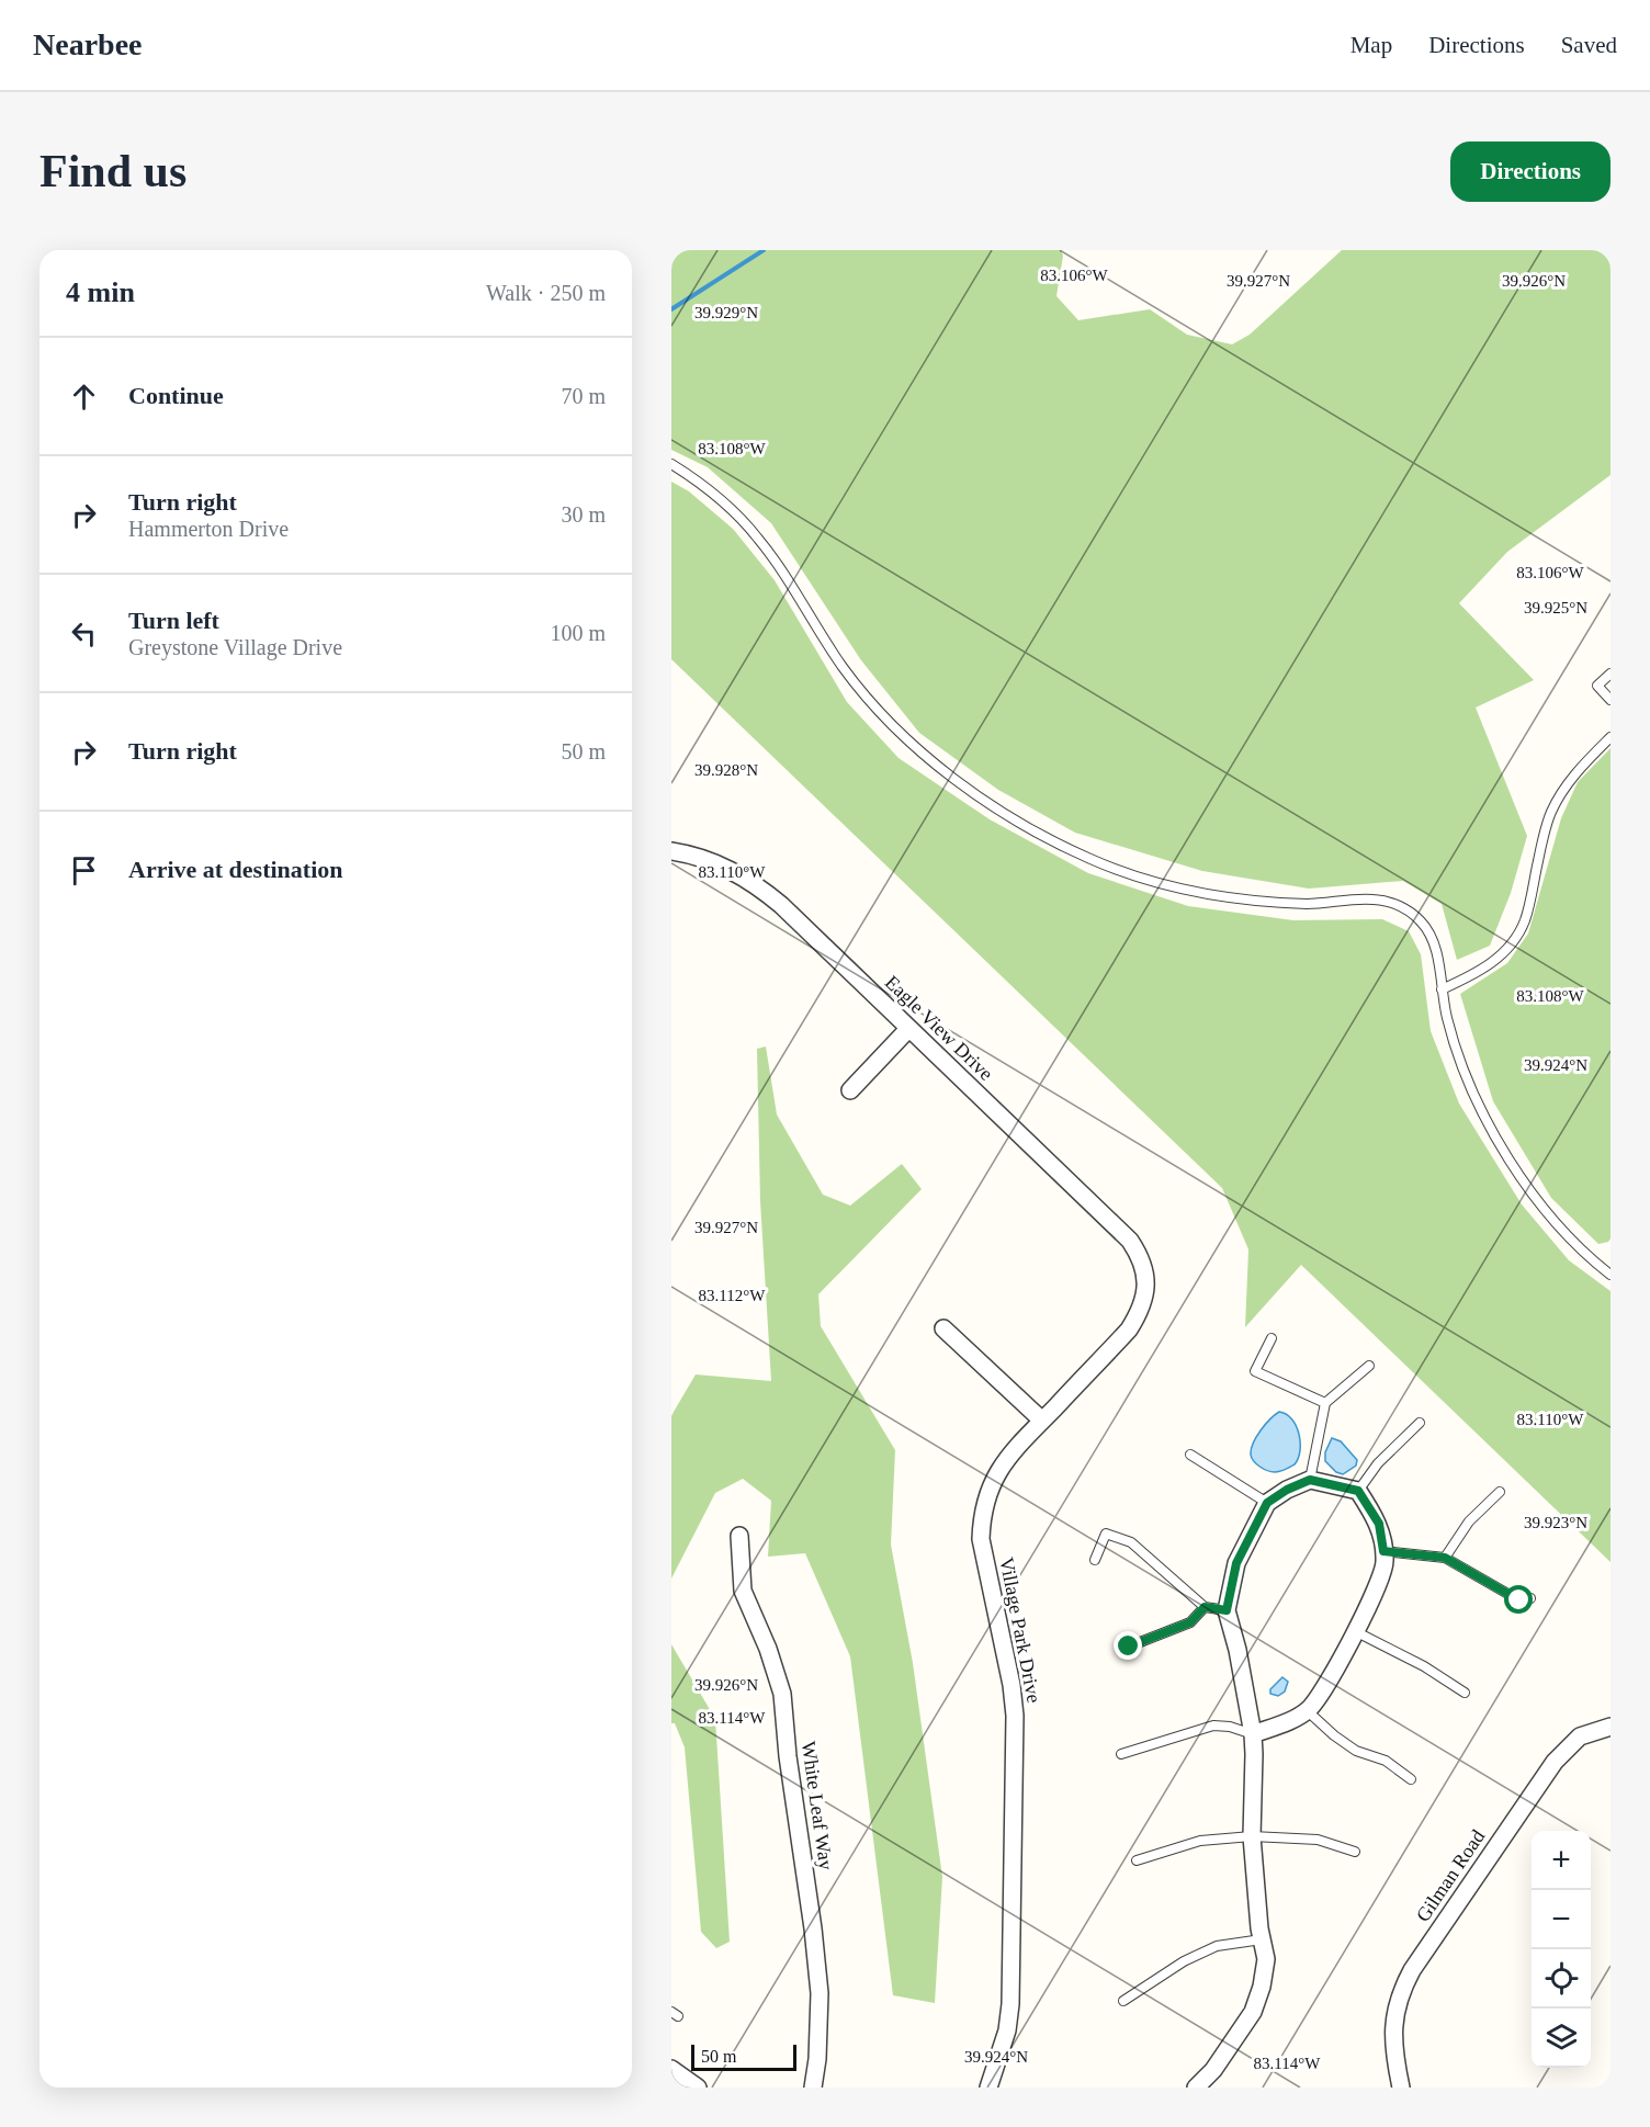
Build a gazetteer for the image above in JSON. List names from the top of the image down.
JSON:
{
  "streets": {
    "street": [
      "Eagle View Drive",
      "Village Park Drive",
      "White Leaf Way",
      "Gilman Road"
    ]
  },
  "crossings": [
    ["Eagle View Drive", "Village Park Drive"]
  ],
  "scale_bar": "50 m",
  "page": {
    "header": "Nearbee",
    "nav": ["Map", "Directions", "Saved"],
    "buttons": "Directions",
    "title": "Find us",
    "heading": ["4 min", "Walk · 250 m"],
    "list": [
      ["Continue", "70 m"],
      ["Turn right", "Hammerton Drive", "30 m"],
      ["Turn left", "Greystone Village Drive", "100 m"],
      ["Turn right", "50 m"],
      "Arrive at destination"
    ],
    "map_buttons": ["+", "−"],
    "scale": "50 m"
  },
  "coordinates": [
    "83.106°W",
    "39.926°N",
    "39.927°N",
    "39.929°N",
    "83.108°W",
    "39.925°N",
    "39.928°N",
    "83.110°W",
    "39.924°N",
    "83.112°W",
    "39.923°N",
    "83.114°W"
  ]
}
